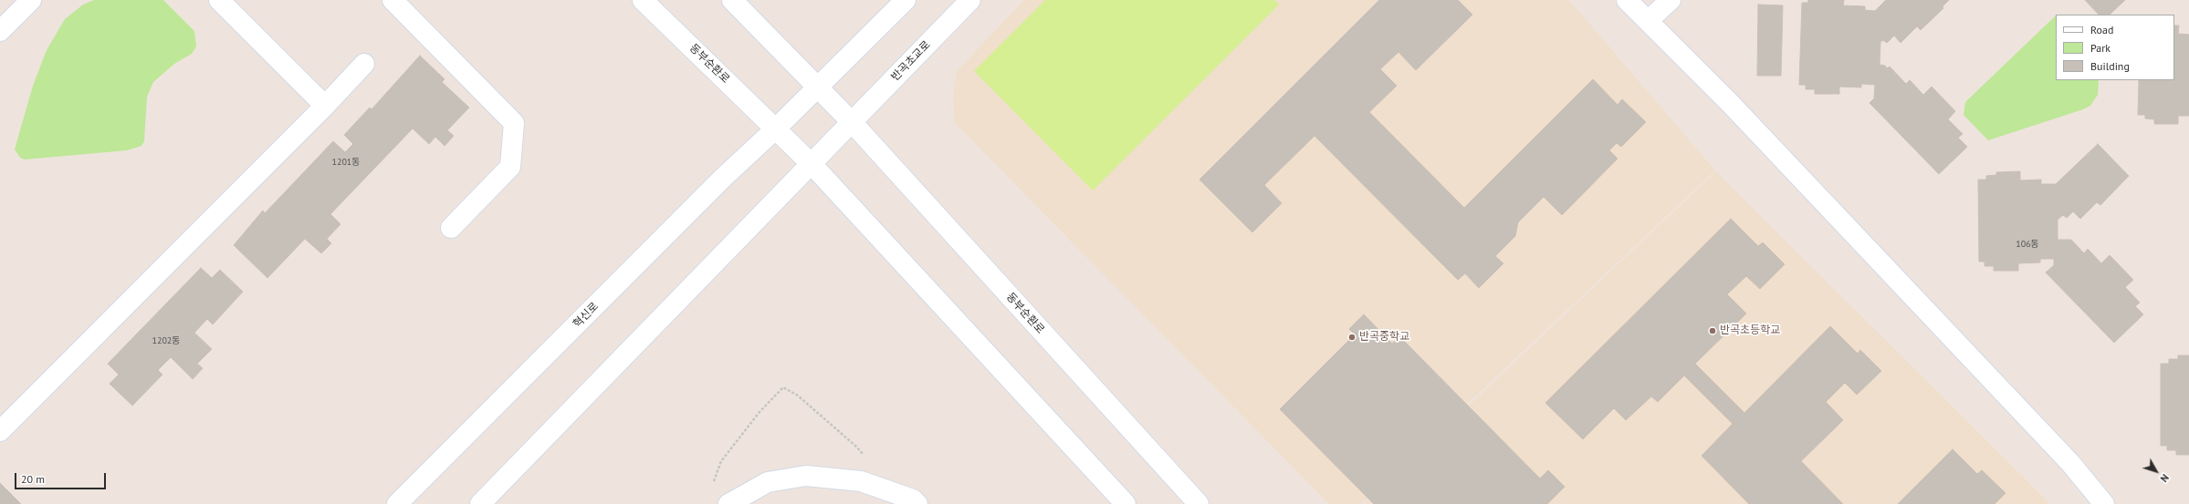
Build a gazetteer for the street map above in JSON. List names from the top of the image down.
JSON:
{
  "streets": {
    "street": ["반곡초교로", "동부순환로", "혁신로"]
  },
  "crossings": [
    ["반곡초교로", "동부순환로"],
    ["동부순환로", "혁신로"]
  ],
  "places": ["반곡초등학교", "반곡중학교"],
  "house_numbers": ["1201동", "106동", "1202동"],
  "legend": ["Road", "Park", "Building"],
  "scale_bar": "20 m",
  "north": "bottom right"
}
